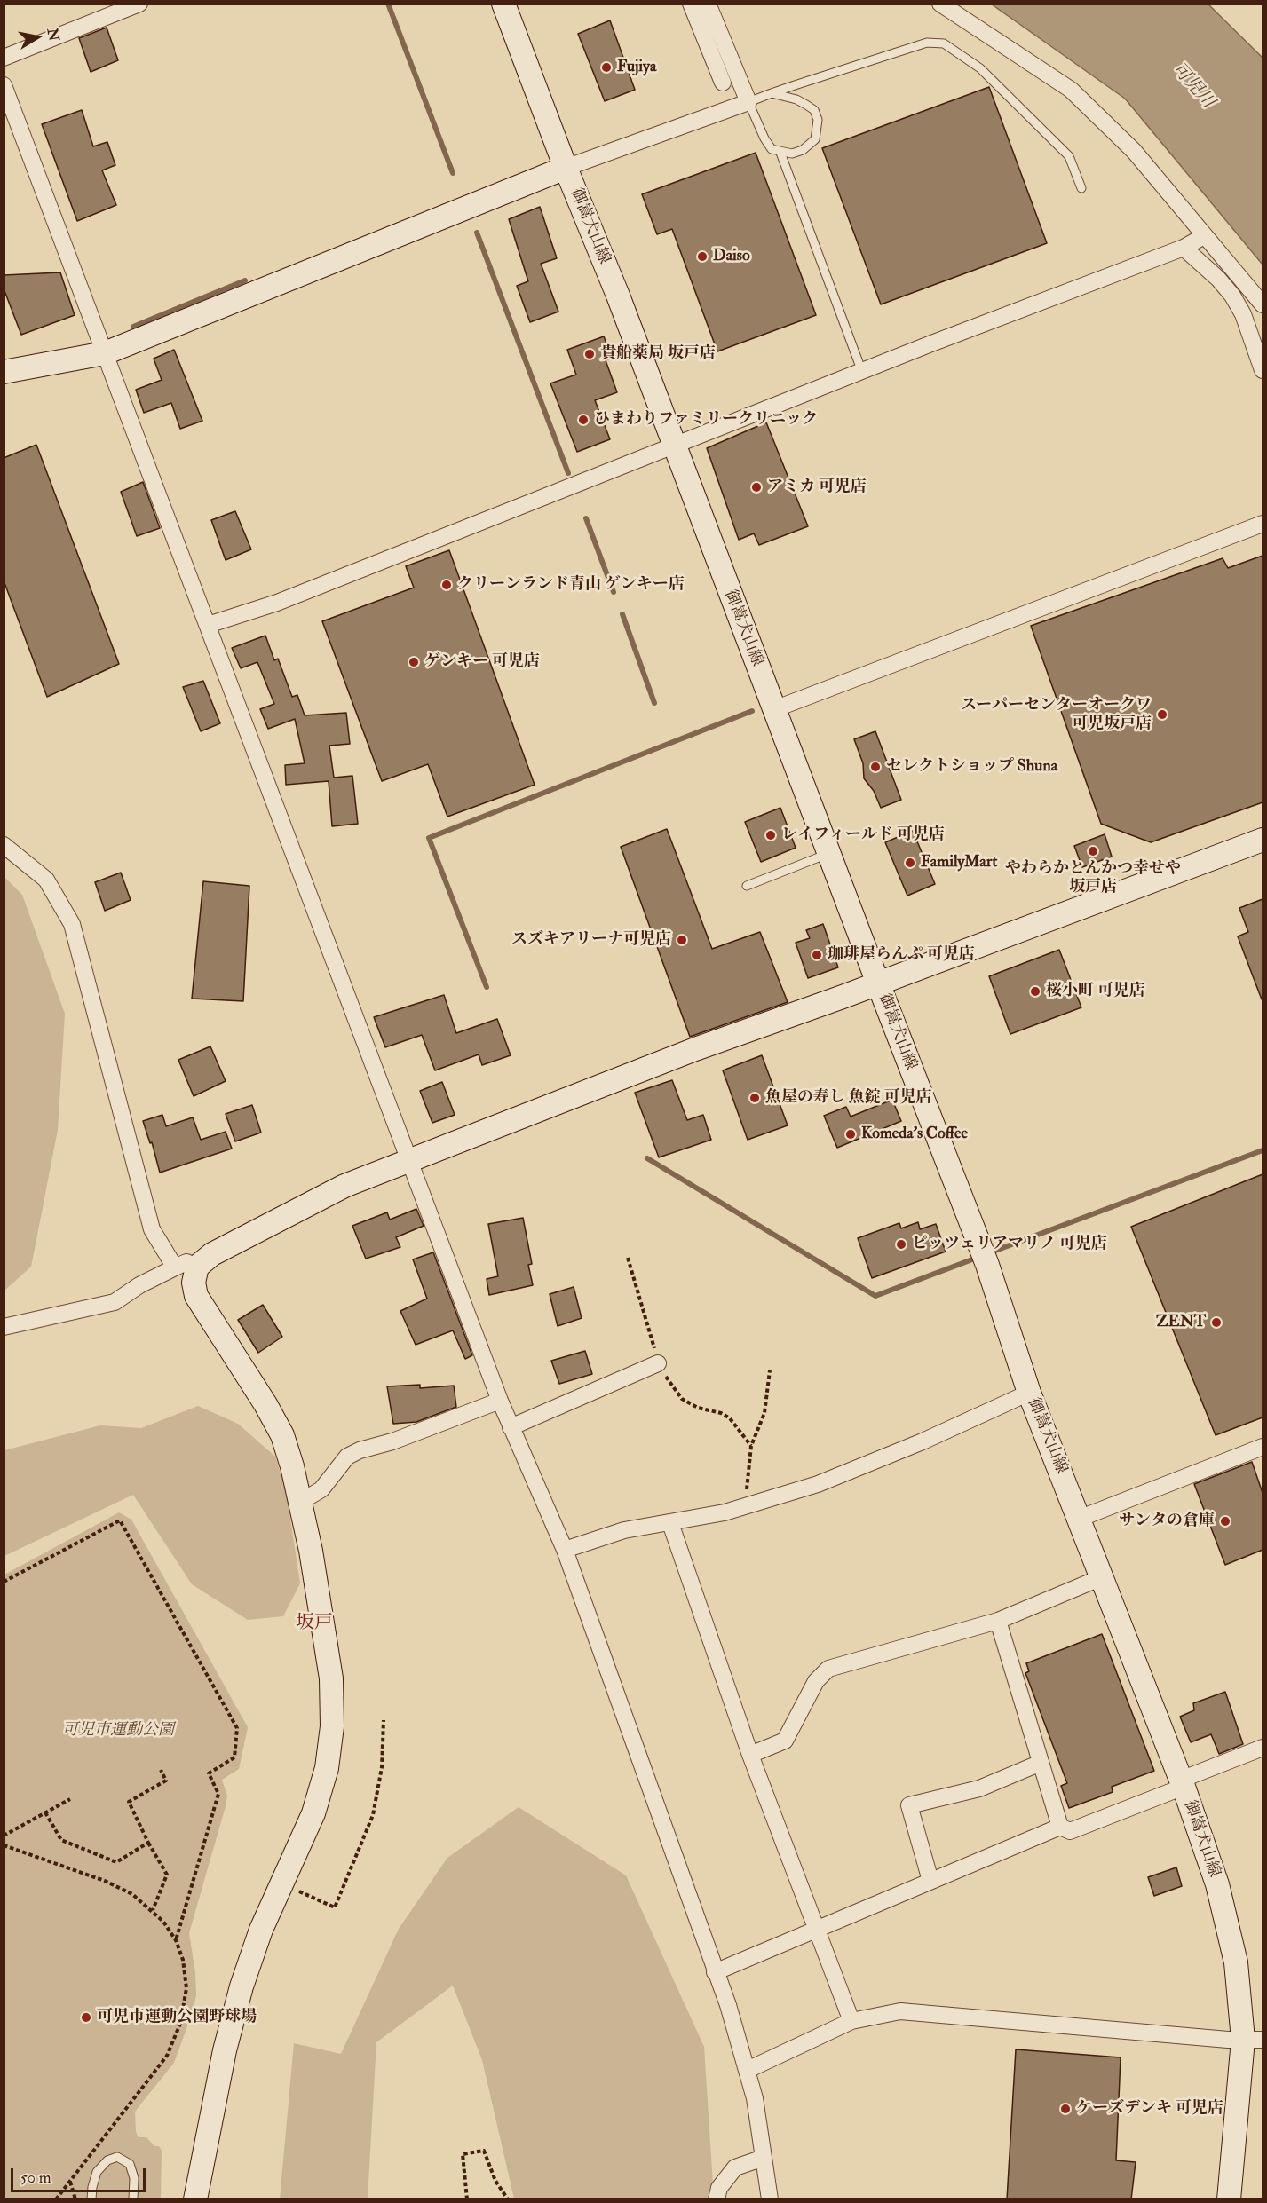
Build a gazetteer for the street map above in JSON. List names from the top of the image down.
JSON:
{
  "streets": {
    "street": ["御嵩犬山線"]
  },
  "districts": ["坂戸"],
  "water": ["可児川"],
  "parks": ["可児市運動公園"],
  "places": [
    "Fujiya",
    "Daiso",
    "貴船薬局 坂戸店",
    "ひまわりファミリークリニック",
    "アミカ 可児店",
    "クリーンランド青山 ゲンキー店",
    "ゲンキー 可児店",
    "スーパーセンターオークワ 可児坂戸店",
    "セレクトショップ Shuna",
    "レイフィールド 可児店",
    "やわらかとんかつ幸せや 坂戸店",
    "FamilyMart",
    "スズキアリーナ可児店",
    "珈琲屋らんぷ 可児店",
    "桜小町 可児店",
    "魚屋の寿し 魚錠 可児店",
    "Komeda's Coffee",
    "ピッツェリアマリノ 可児店",
    "ZENT",
    "サンタの倉庫",
    "可児市運動公園野球場",
    "ケーズデンキ 可児店"
  ],
  "scale_bar": "50 m",
  "north": "right"
}
